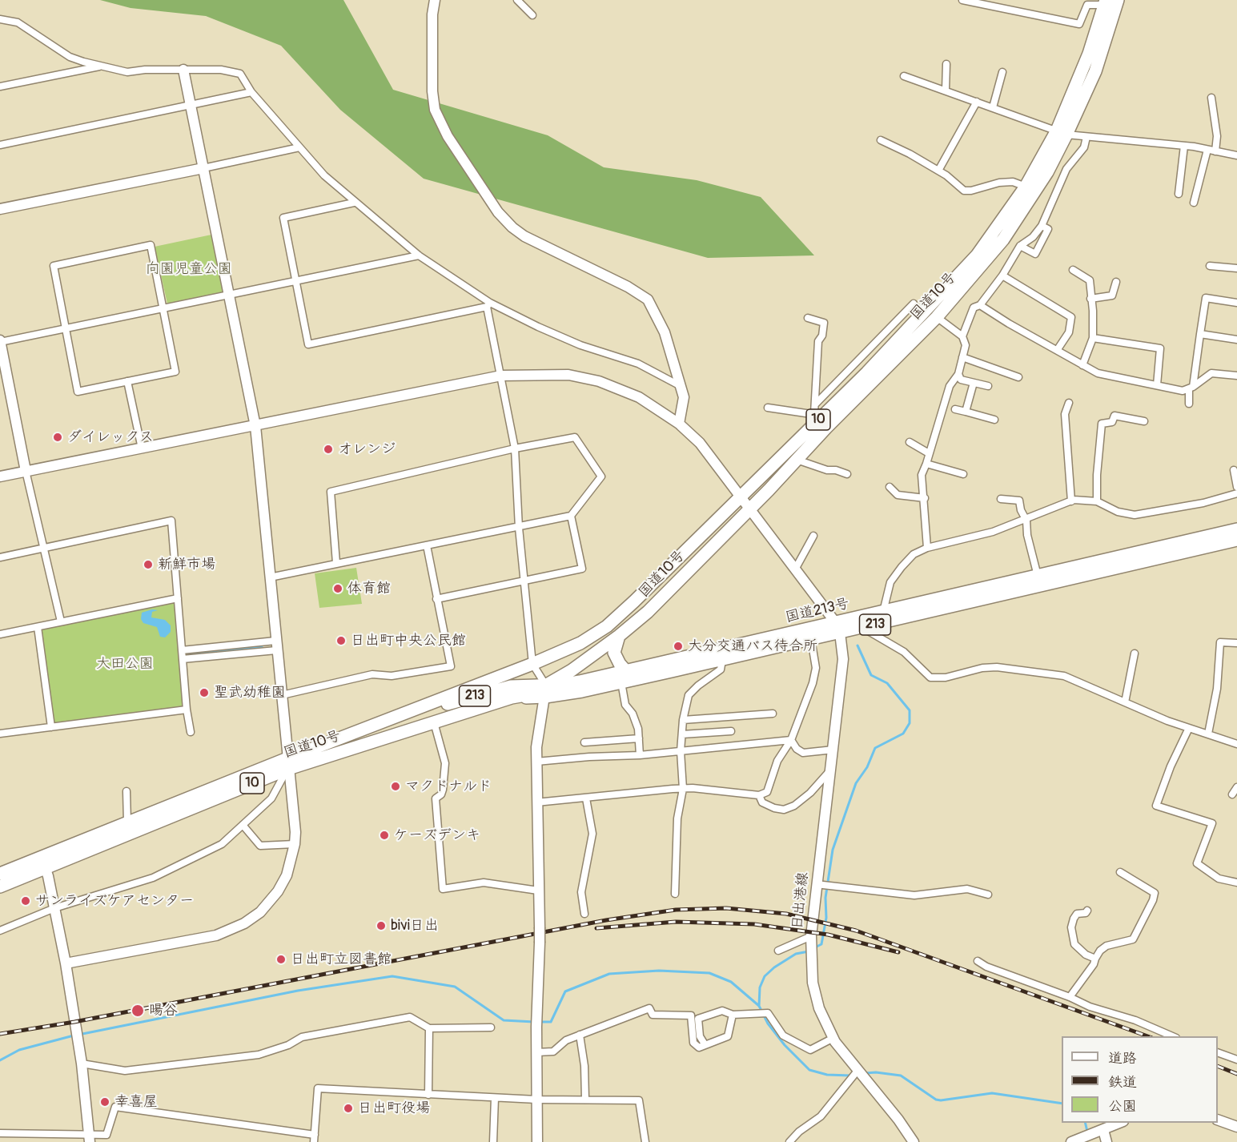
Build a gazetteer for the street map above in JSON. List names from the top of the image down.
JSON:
{
  "streets": {
    "highway": [
      "国道10号",
      "10",
      "国道213号",
      "213"
    ],
    "street": ["日出港線"]
  },
  "crossings": [
    ["国道10号", "国道213号"],
    ["国道213号", "日出港線"]
  ],
  "parks": ["向園児童公園", "大田公園"],
  "places": [
    "ダイレックス",
    "オレンジ",
    "新鮮市場",
    "体育館",
    "日出町中央公民館",
    "大分交通バス待合所",
    "聖武幼稚園",
    "マクドナルド",
    "ケーズデンキ",
    "サンライズケアセンター",
    "bivi日出",
    "日出町立図書館",
    "暘谷",
    "幸喜屋",
    "日出町役場"
  ],
  "legend": ["道路", "鉄道", "公園"]
}
